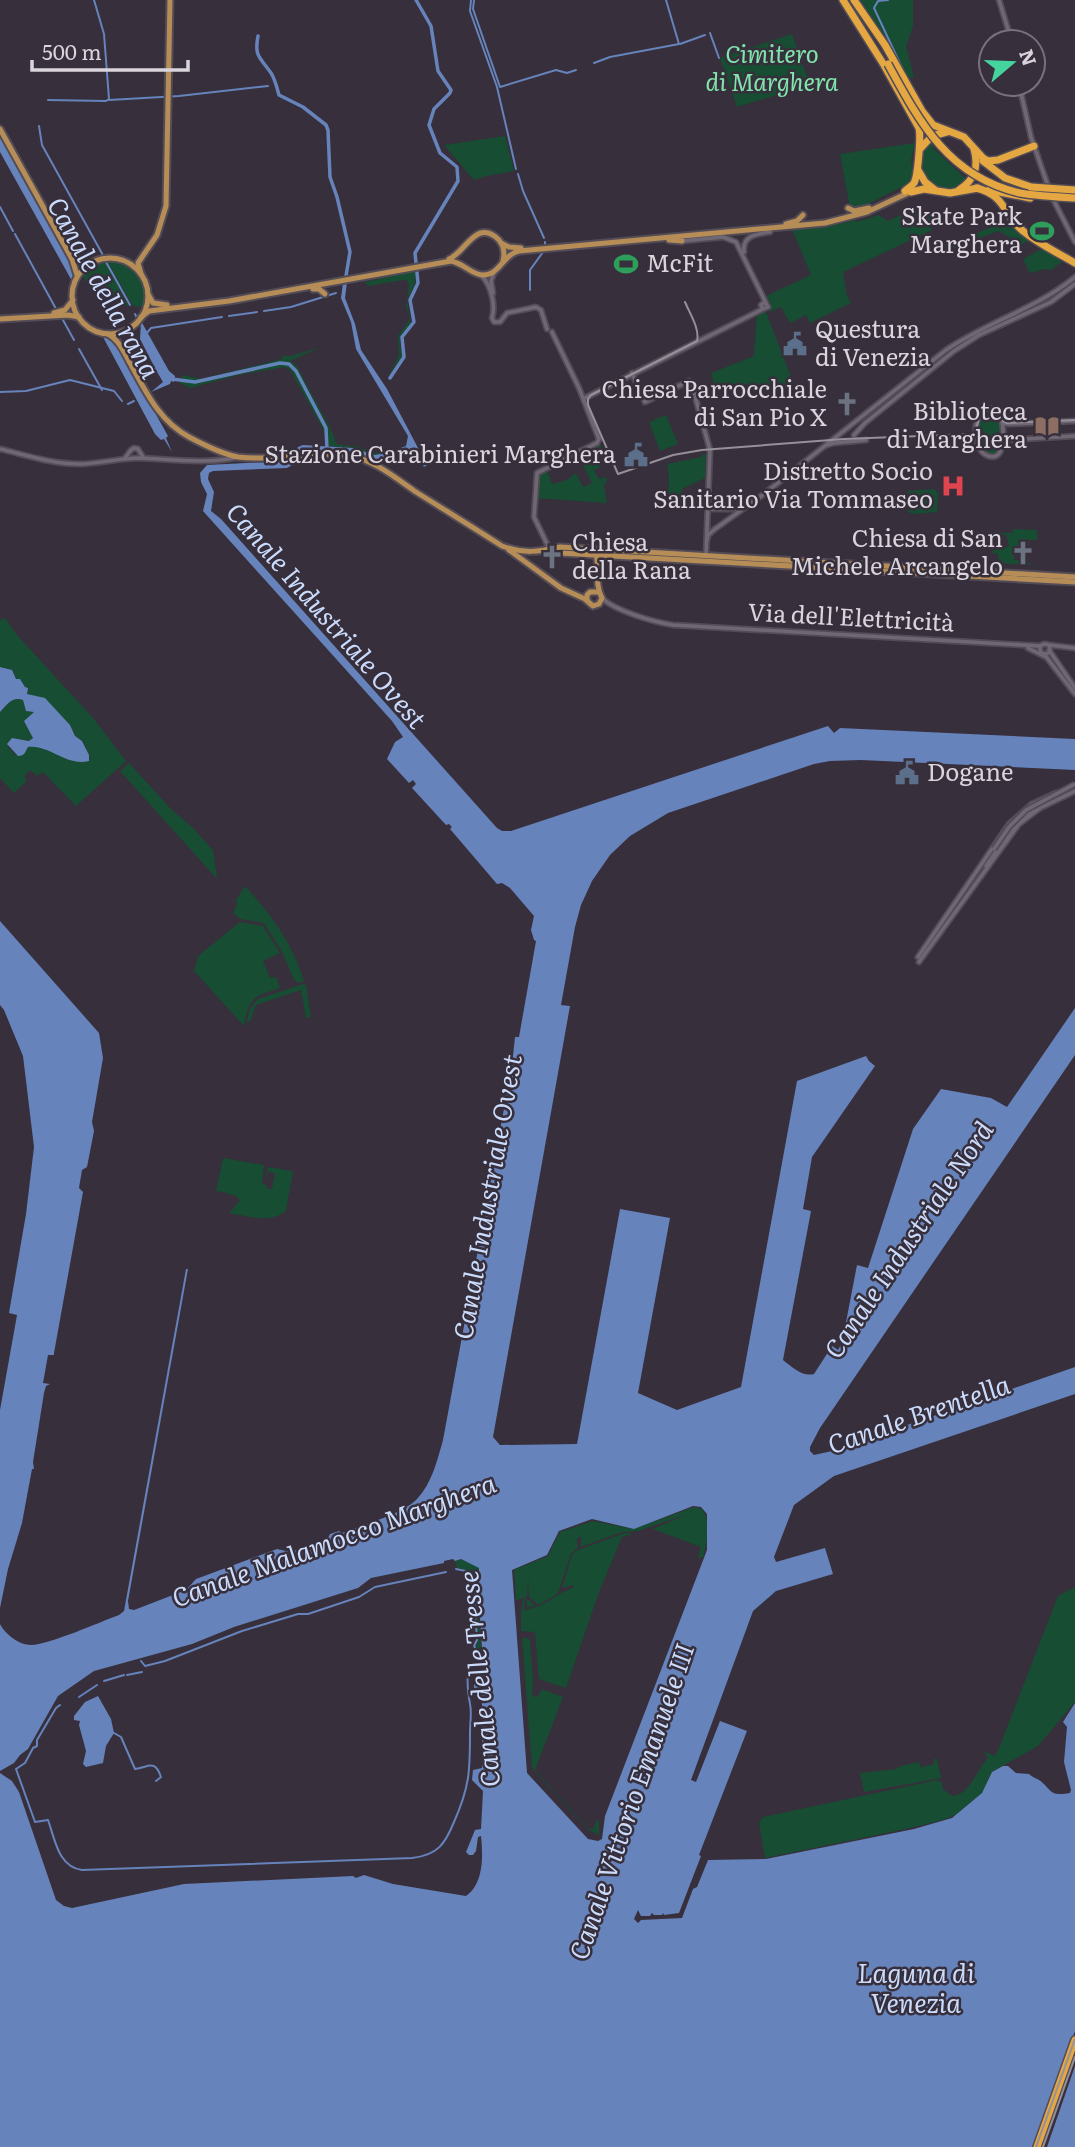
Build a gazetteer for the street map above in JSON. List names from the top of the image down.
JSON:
{
  "streets": {
    "street": ["Via dell'Elettricità"]
  },
  "water": [
    "Canale della rana",
    "Canale Industriale Ovest",
    "Canale Industriale Nord",
    "Canale Brentella",
    "Canale Malamocco Marghera",
    "Canale delle Tresse",
    "Canale Vittorio Emanuele III",
    "Laguna di Venezia"
  ],
  "parks": ["Cimitero di Marghera"],
  "places": {
    "sports": ["Skate Park Marghera", "McFit"],
    "public building": ["Questura di Venezia", "Stazione Carabinieri Marghera", "Dogane"],
    "church": ["Chiesa Parrocchiale di San Pio X", "Chiesa di San Michele Arcangelo", "Chiesa della Rana"],
    "library": ["Biblioteca di Marghera"],
    "hospital": ["Distretto Socio Sanitario Via Tommaseo"]
  },
  "scale_bar": "500 m",
  "north": "right"
}
